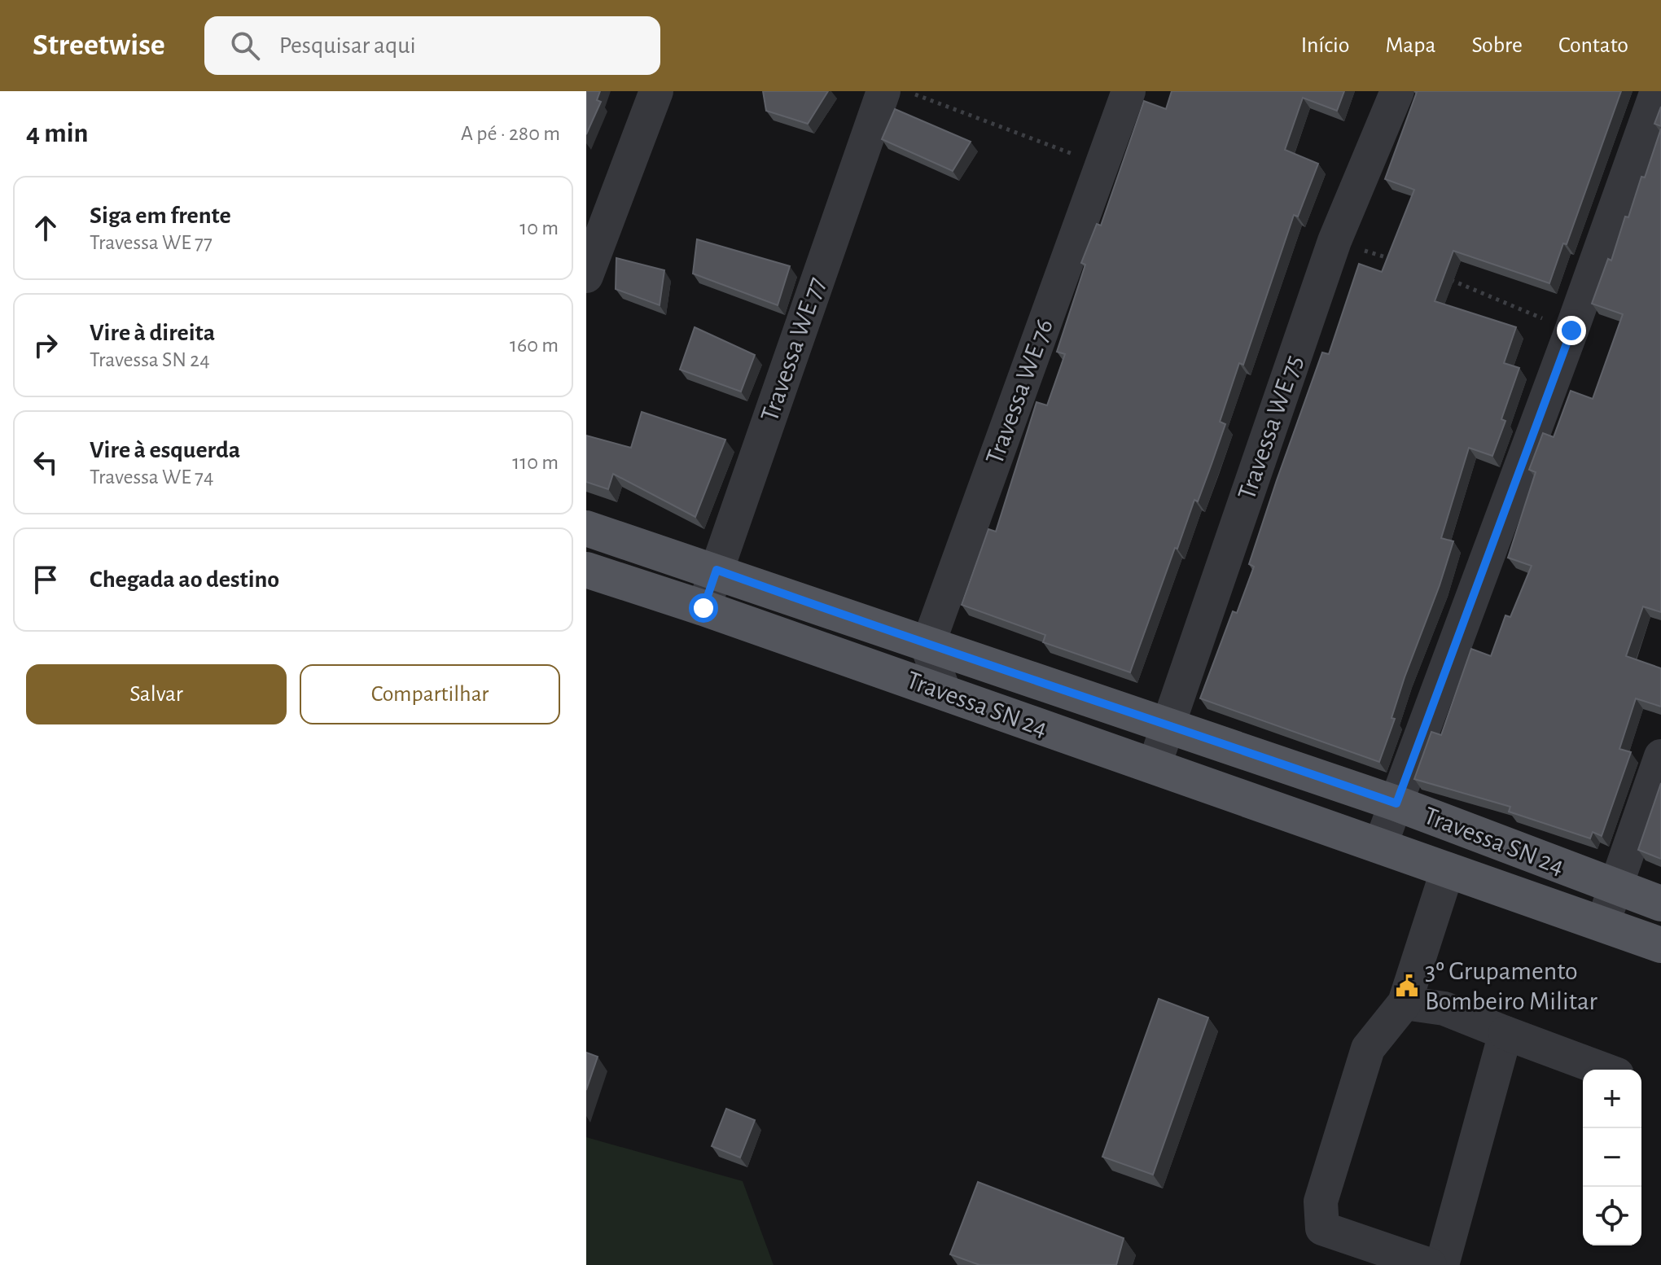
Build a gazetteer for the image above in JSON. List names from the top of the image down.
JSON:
{
  "streets": {
    "main road": ["Travessa SN 24"],
    "street": ["Travessa WE 77", "Travessa WE 76", "Travessa WE 75"]
  },
  "crossings": [
    ["Travessa WE 77", "Travessa SN 24"],
    ["Travessa WE 76", "Travessa SN 24"],
    ["Travessa WE 75", "Travessa SN 24"]
  ],
  "places": {
    "public building": ["3º Grupamento Bombeiro Militar"]
  },
  "page": {
    "header": "Streetwise",
    "search": "Pesquisar aqui",
    "nav": [
      "Início",
      "Mapa",
      "Sobre",
      "Contato"
    ],
    "heading": ["4 min", "A pé · 280 m"],
    "list": [
      ["Siga em frente", "Travessa WE 77", "10 m"],
      ["Vire à direita", "Travessa SN 24", "160 m"],
      ["Vire à esquerda", "Travessa WE 74", "110 m"],
      "Chegada ao destino"
    ],
    "buttons": ["Salvar", "Compartilhar"],
    "map_buttons": ["+", "−"]
  }
}
